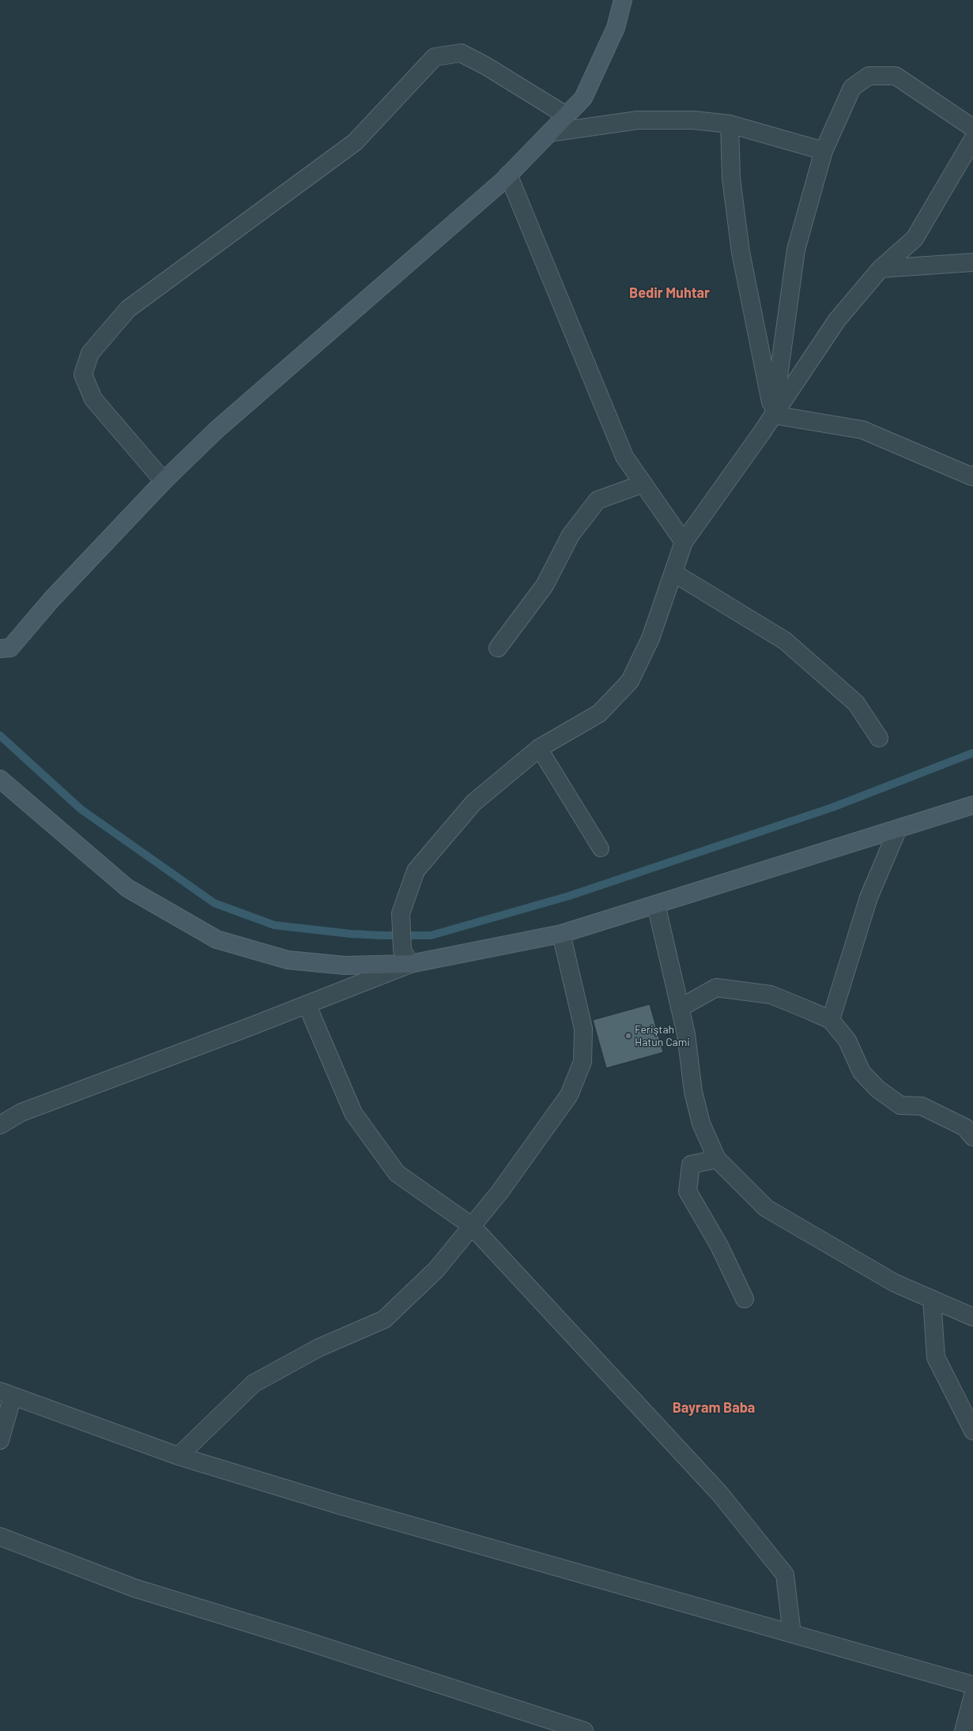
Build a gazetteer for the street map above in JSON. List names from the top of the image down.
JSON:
{
  "districts": ["Bedir Muhtar", "Bayram Baba"],
  "places": ["Feriştah Hatun Cami"]
}
